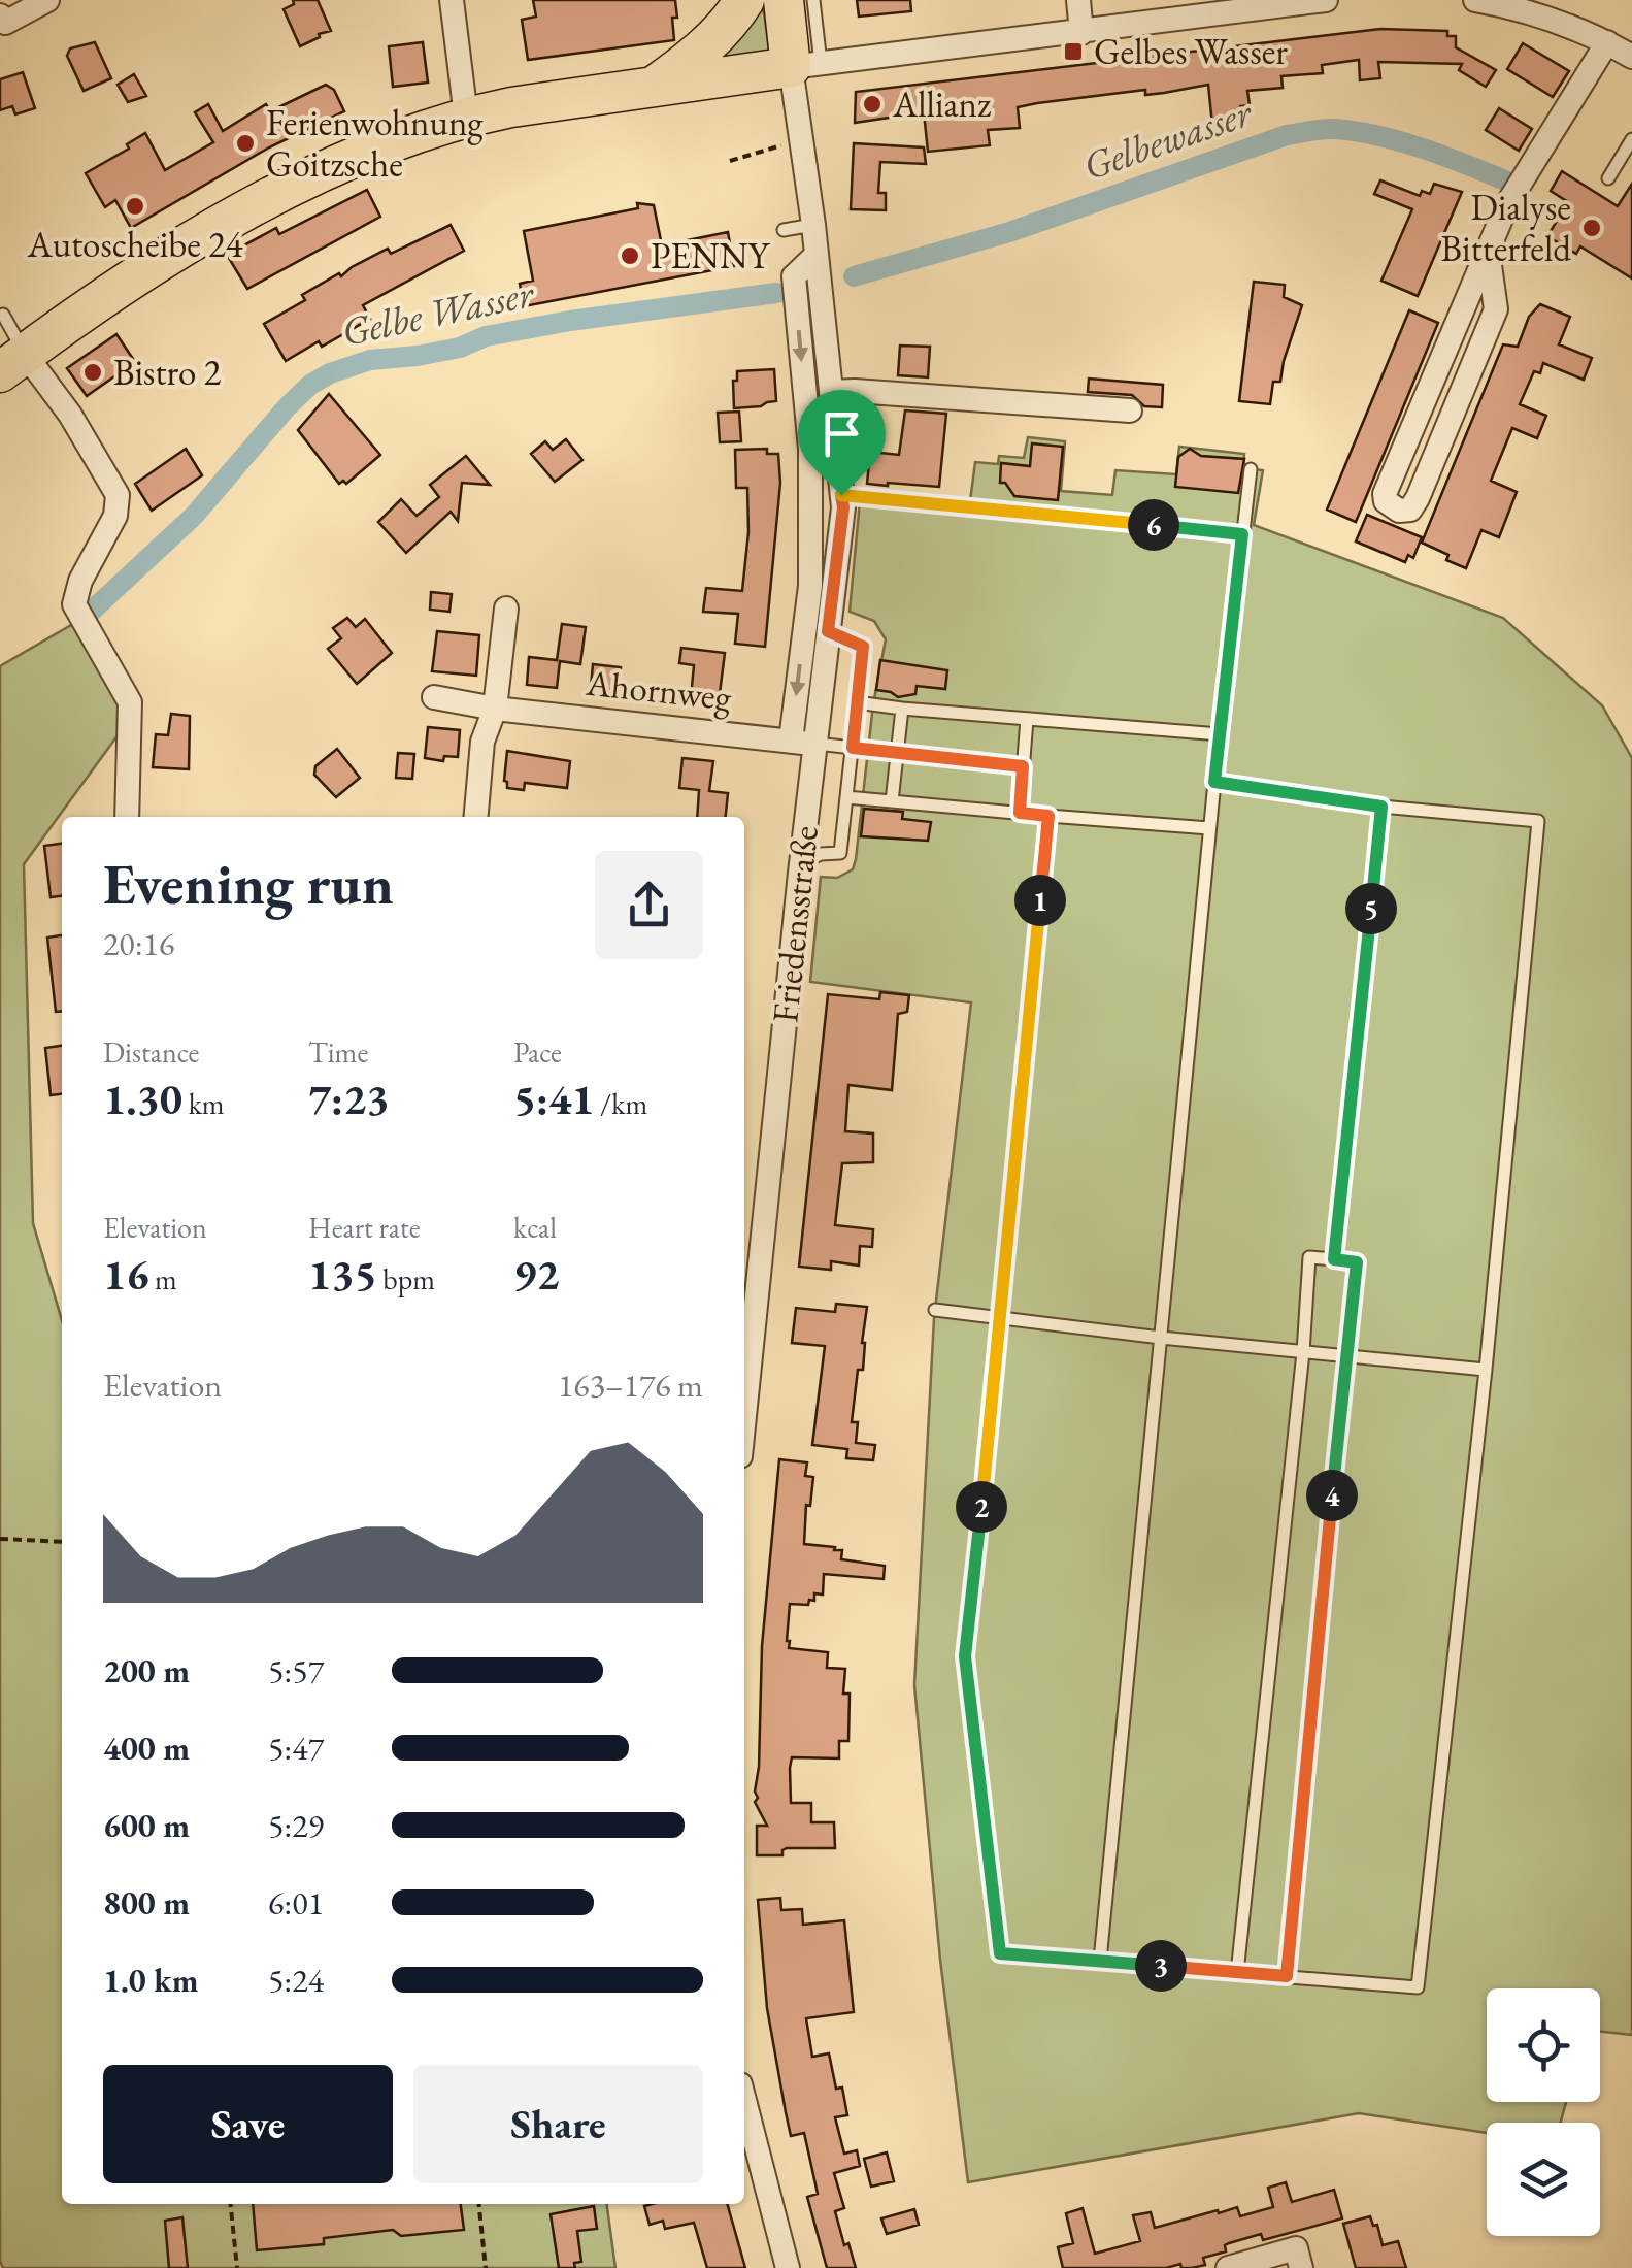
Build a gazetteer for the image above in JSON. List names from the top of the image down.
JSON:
{
  "streets": {
    "main road": ["Friedensstraße"],
    "street": ["Ahornweg"]
  },
  "crossings": [
    ["Ahornweg", "Friedensstraße"]
  ],
  "water": ["Gelbewasser", "Gelbe Wasser"],
  "places": {
    "transit": ["Gelbes Wasser"],
    "other": [
      "Allianz",
      "Ferienwohnung Goitzsche",
      "Autoscheibe 24",
      "Dialyse Bitterfeld",
      "PENNY",
      "Bistro 2"
    ]
  },
  "page": {
    "pins": [
      "6",
      "1",
      "5",
      "4",
      "2",
      "3"
    ],
    "heading": ["Evening run", "20:16"],
    "stats": [
      ["Distance", "1.30 km"],
      ["Time", "7:23"],
      ["Pace", "5:41 /km"],
      ["Elevation", "16 m"],
      ["Heart rate", "135 bpm"],
      ["kcal", "92"]
    ],
    "chart": ["Elevation", "163–176 m"],
    "list": [
      {
        "name": "200 m",
        "note": "5:57"
      },
      {
        "name": "400 m",
        "note": "5:47"
      },
      {
        "name": "600 m",
        "note": "5:29"
      },
      {
        "name": "800 m",
        "note": "6:01"
      },
      {
        "name": "1.0 km",
        "note": "5:24"
      }
    ],
    "buttons": ["Save", "Share"]
  }
}
